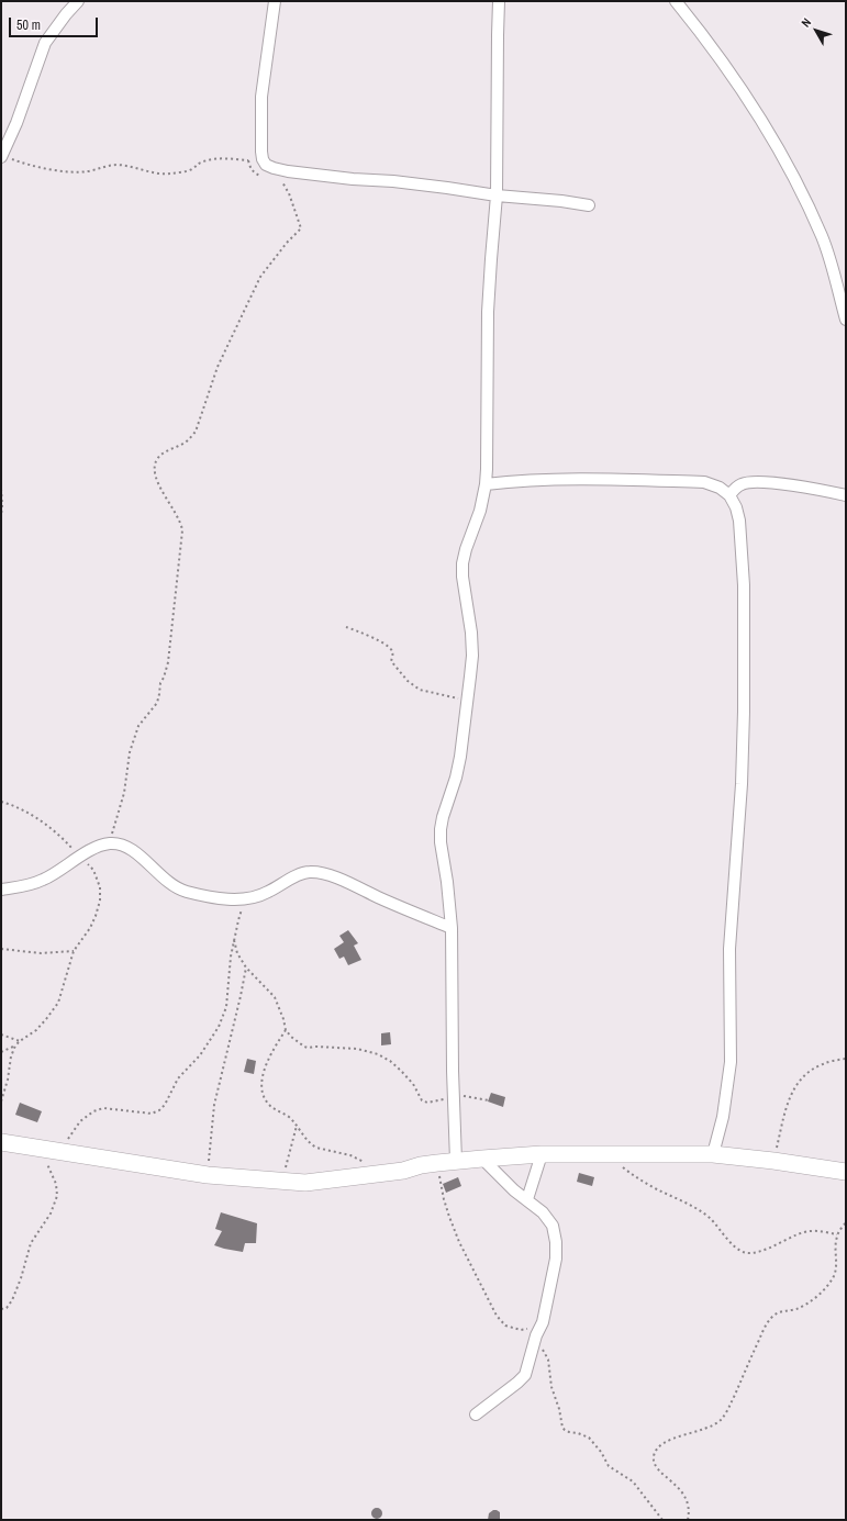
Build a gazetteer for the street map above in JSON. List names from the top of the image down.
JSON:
{
  "scale_bar": "50 m",
  "north": "top left"
}
